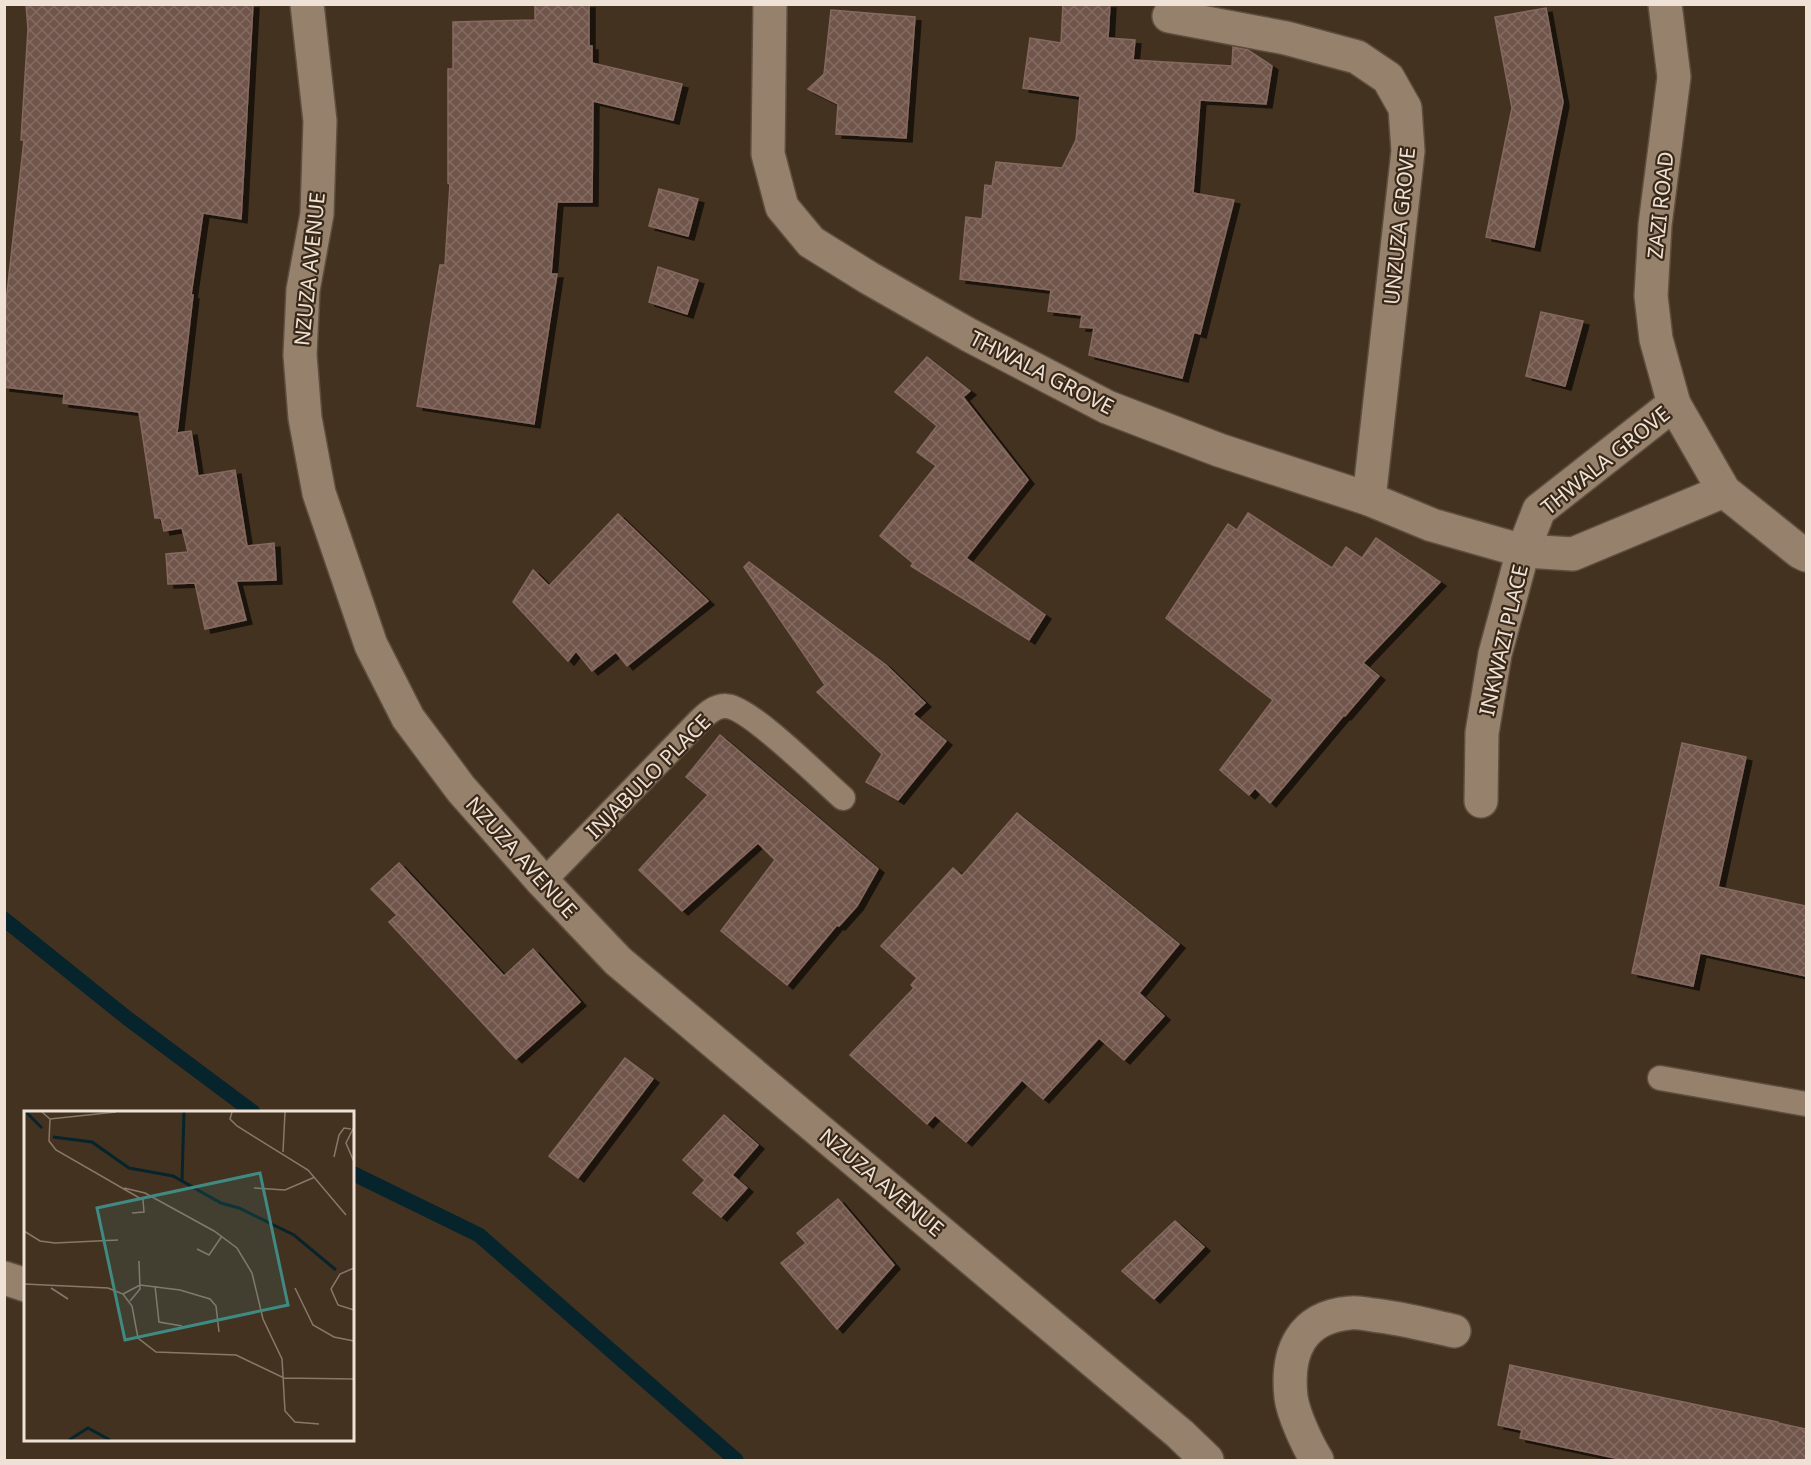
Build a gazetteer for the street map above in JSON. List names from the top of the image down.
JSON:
{
  "streets": {
    "street": [
      "ZAZI ROAD",
      "UNZUZA GROVE",
      "NZUZA AVENUE",
      "THWALA GROVE",
      "INKWAZI PLACE"
    ],
    "lane": ["INJABULO PLACE"]
  },
  "crossings": [
    ["ZAZI ROAD", "THWALA GROVE"],
    ["UNZUZA GROVE", "THWALA GROVE"],
    ["NZUZA AVENUE", "INJABULO PLACE"],
    ["THWALA GROVE", "INKWAZI PLACE"]
  ]
}
